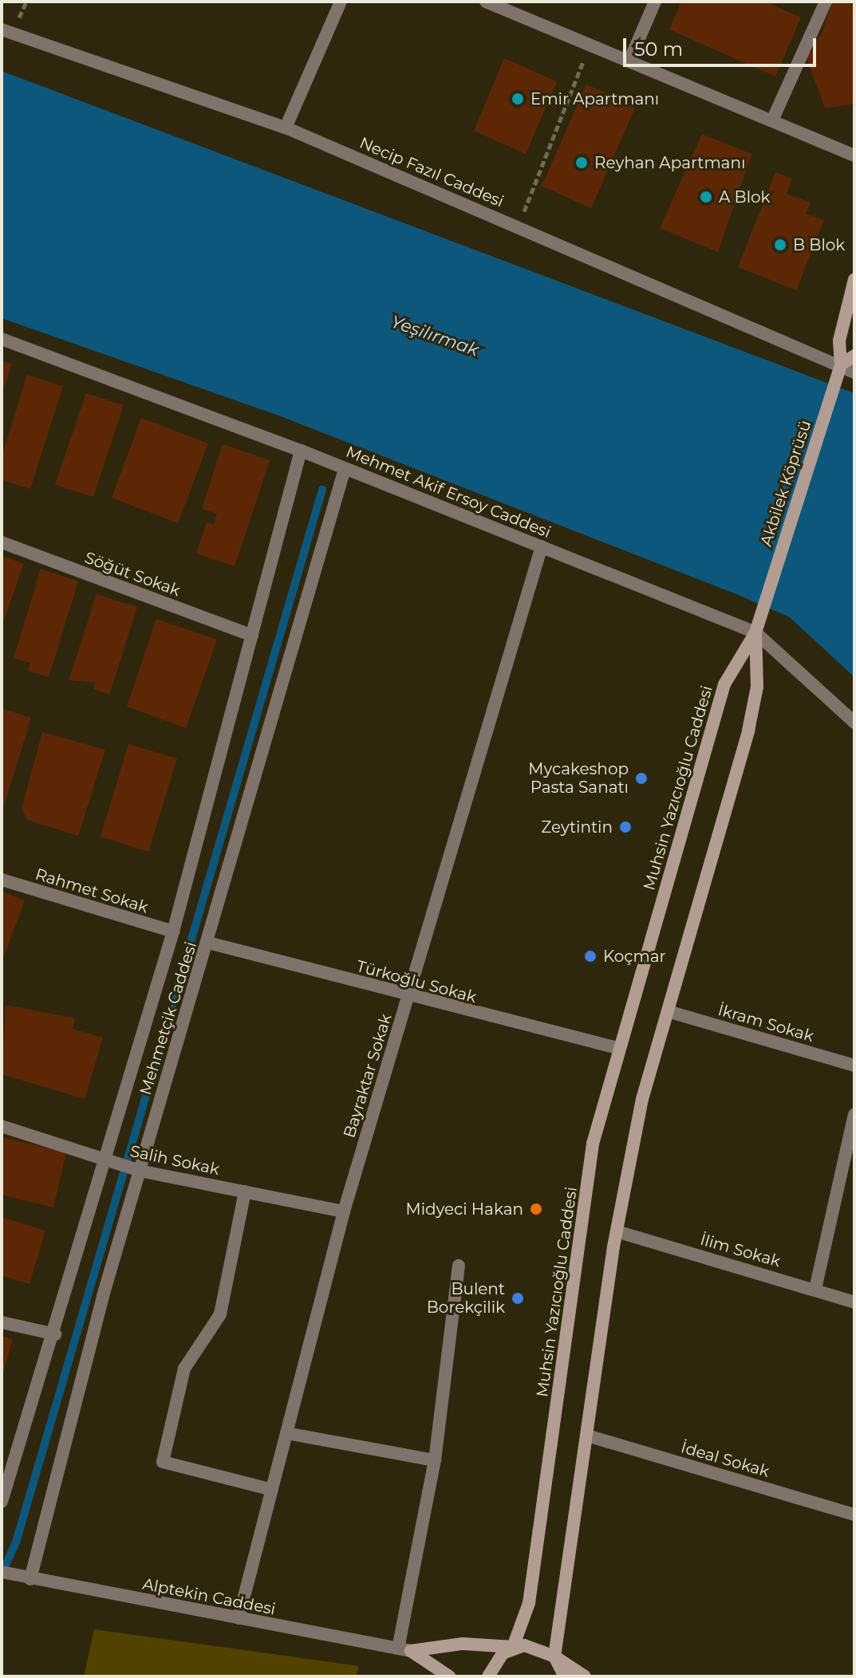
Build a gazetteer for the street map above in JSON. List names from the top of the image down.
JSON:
{
  "streets": {
    "main road": ["Akbilek Köprüsü", "Muhsin Yazıcıoğlu Caddesi"],
    "street": [
      "Necip Fazıl Caddesi",
      "Mehmet Akif Ersoy Caddesi",
      "Söğüt Sokak",
      "Rahmet Sokak",
      "Türkoğlu Sokak",
      "Mehmetçik Caddesi",
      "İkram Sokak",
      "Bayraktar Sokak",
      "Salih Sokak",
      "İlim Sokak",
      "İdeal Sokak",
      "Alptekin Caddesi"
    ]
  },
  "crossings": [
    ["Necip Fazıl Caddesi", "Akbilek Köprüsü"],
    ["Akbilek Köprüsü", "Mehmet Akif Ersoy Caddesi"],
    ["Akbilek Köprüsü", "Muhsin Yazıcıoğlu Caddesi"],
    ["Mehmet Akif Ersoy Caddesi", "Muhsin Yazıcıoğlu Caddesi"],
    ["Mehmet Akif Ersoy Caddesi", "Mehmetçik Caddesi"],
    ["Mehmet Akif Ersoy Caddesi", "Bayraktar Sokak"],
    ["Söğüt Sokak", "Mehmetçik Caddesi"],
    ["Muhsin Yazıcıoğlu Caddesi", "Türkoğlu Sokak"],
    ["Rahmet Sokak", "Mehmetçik Caddesi"],
    ["Türkoğlu Sokak", "Mehmetçik Caddesi"],
    ["Türkoğlu Sokak", "Bayraktar Sokak"],
    ["Mehmetçik Caddesi", "Salih Sokak"],
    ["Mehmetçik Caddesi", "Alptekin Caddesi"],
    ["Bayraktar Sokak", "Salih Sokak"],
    ["Bayraktar Sokak", "Alptekin Caddesi"]
  ],
  "water": ["Yeşilırmak"],
  "places": [
    "Emir Apartmanı",
    "Reyhan Apartmanı",
    "A Blok",
    "B Blok",
    "Mycakeshop Pasta Sanatı",
    "Zeytintin",
    "Koçmar",
    "Midyeci Hakan",
    "Bulent Borekçilik"
  ],
  "scale_bar": "50 m"
}
